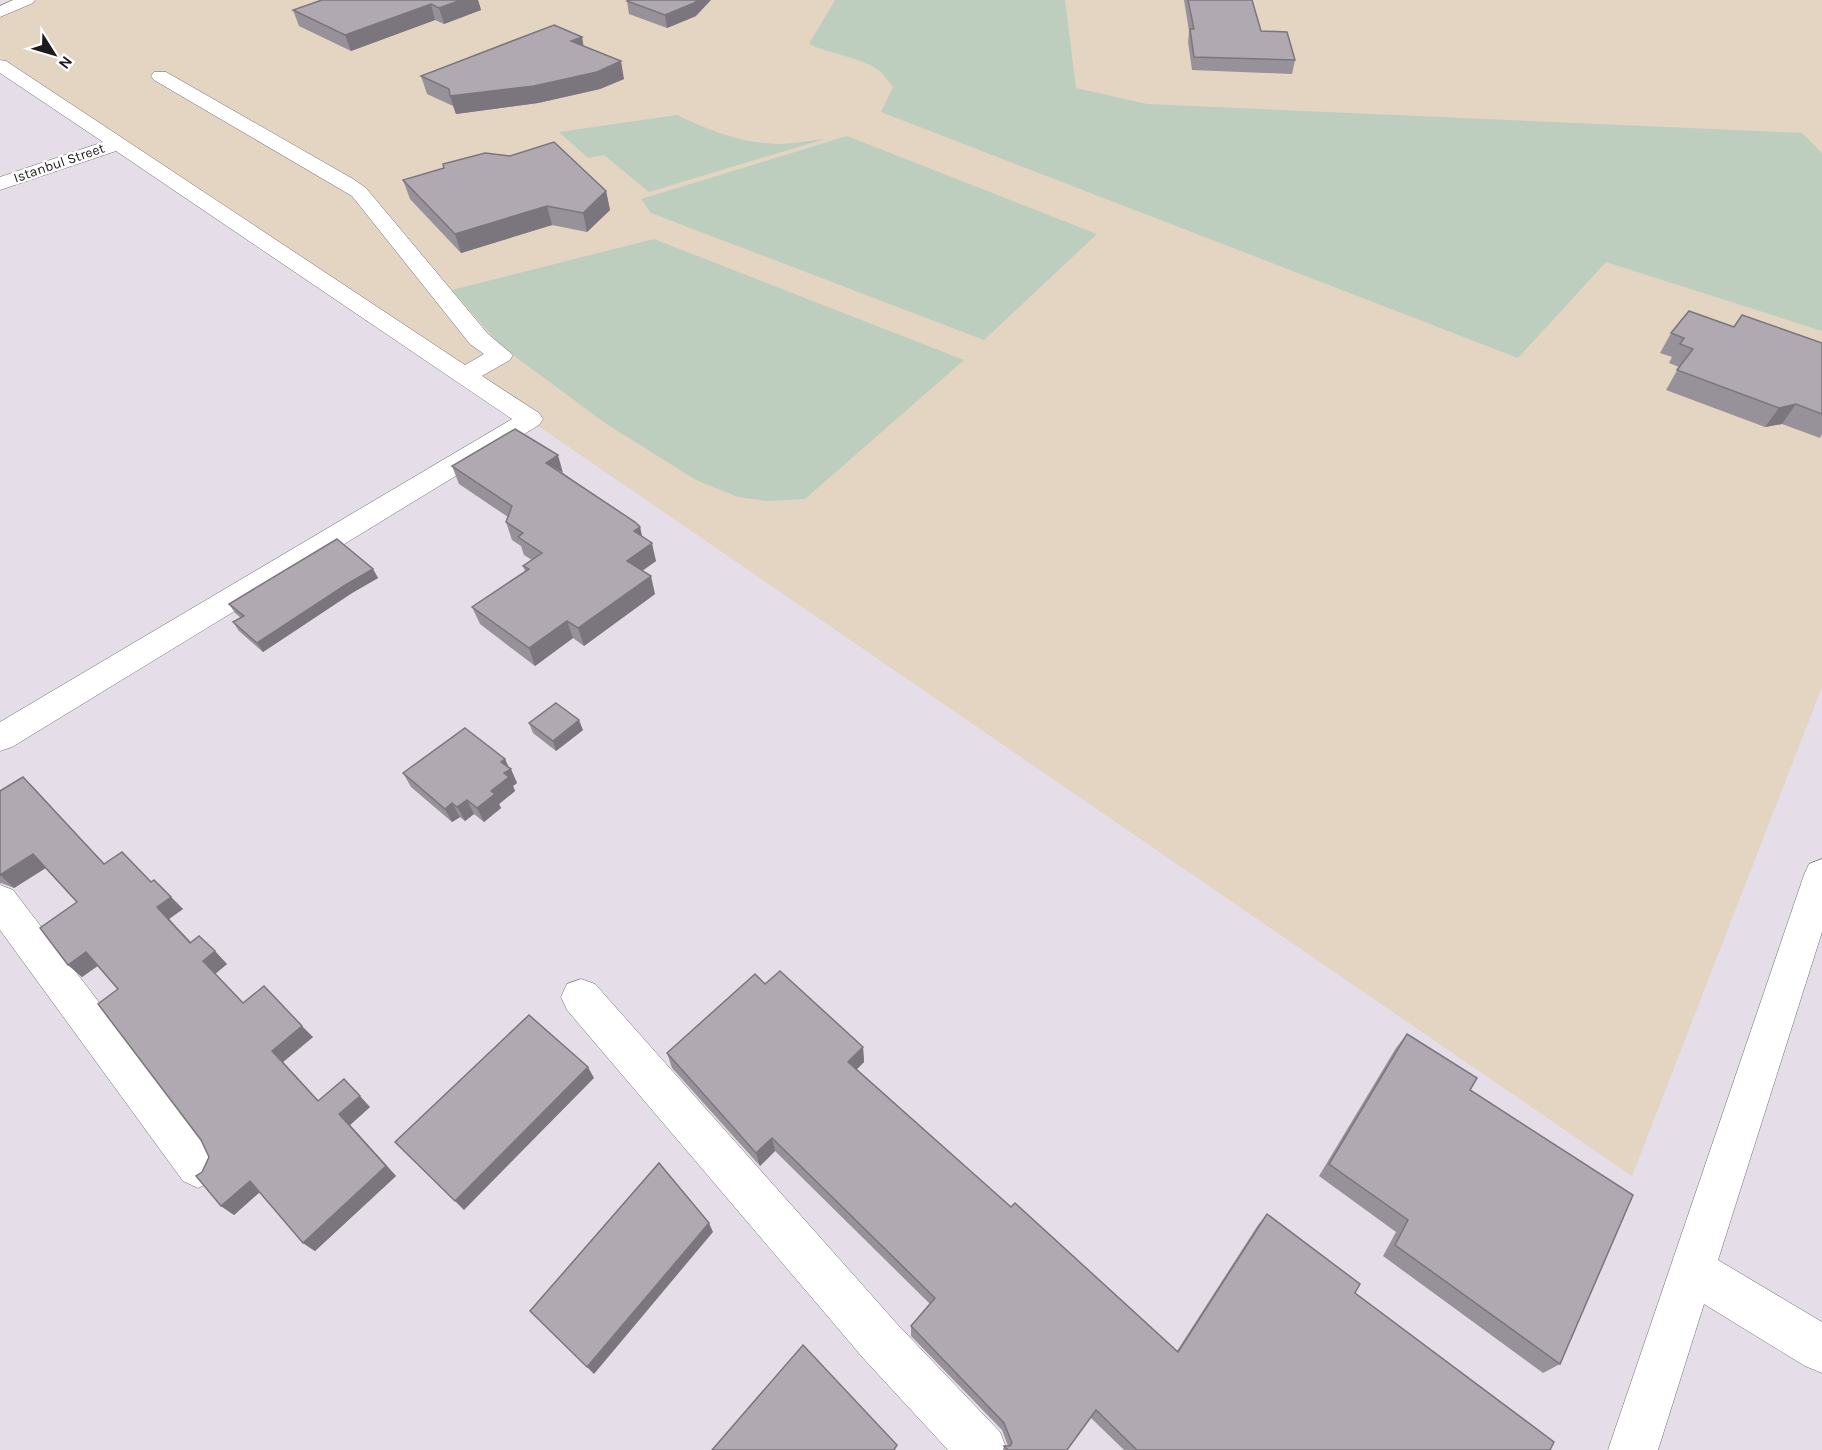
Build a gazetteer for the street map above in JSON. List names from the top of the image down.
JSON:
{
  "streets": {
    "street": ["Istanbul Street"]
  },
  "north": "bottom right"
}
